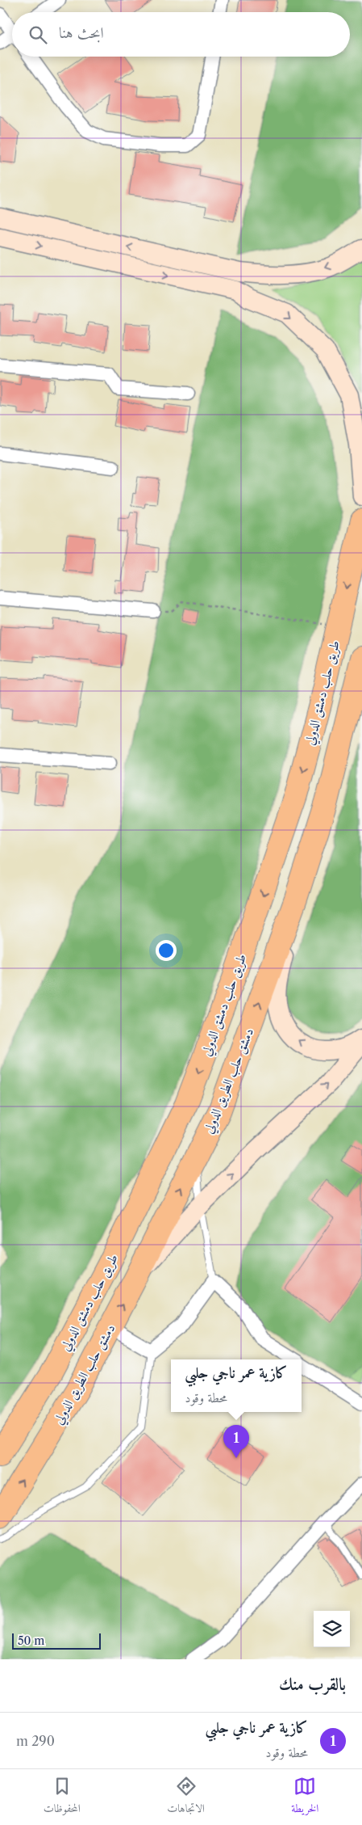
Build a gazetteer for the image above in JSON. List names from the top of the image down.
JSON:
{
  "streets": {
    "highway": ["طريق حلب دمشق الدولي", "دمشق حلب الطريق الدولي"]
  },
  "one_way": ["طريق حلب دمشق الدولي", "دمشق حلب الطريق الدولي"],
  "scale_bar": "50 m",
  "page": {
    "search": "ابحث هنا",
    "popup": ["كازية عمر ناجي جلبي", "محطة وقود"],
    "pins": "1",
    "scale": "50 m",
    "heading": "بالقرب منك",
    "list": [
      {
        "mark": "1",
        "name": "كازية عمر ناجي جلبي",
        "note": "محطة وقود",
        "value": "290 m"
      }
    ],
    "nav": ["الخريطة", "الاتجاهات", "المحفوظات"]
  }
}
